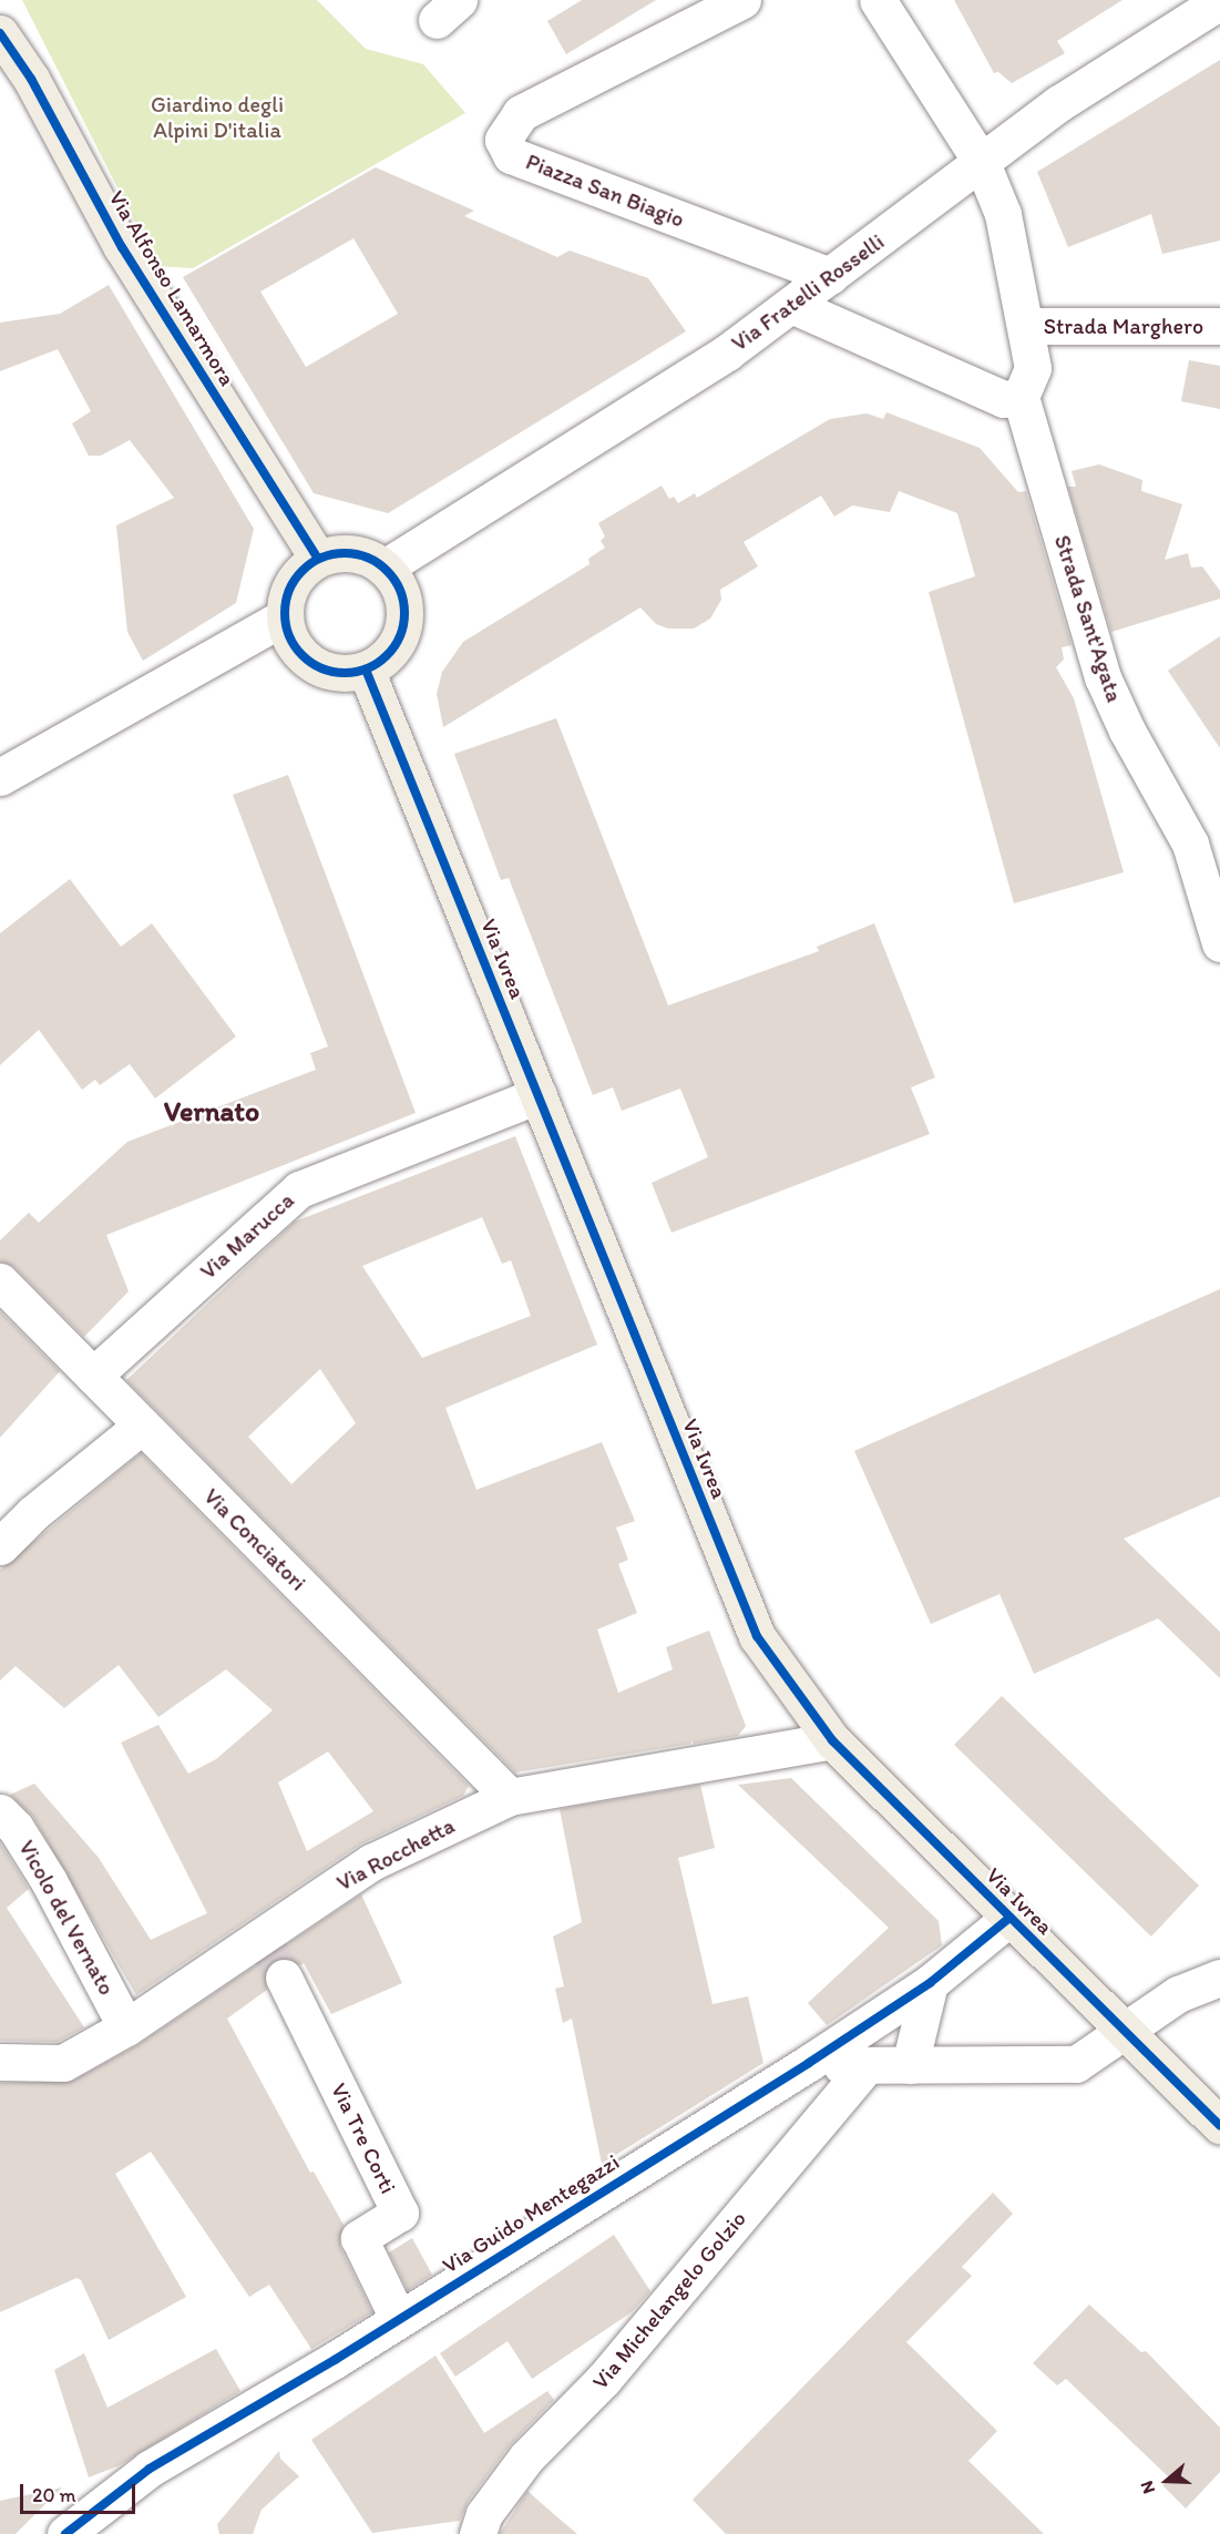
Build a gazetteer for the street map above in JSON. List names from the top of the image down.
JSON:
{
  "streets": {
    "main road": ["Via Alfonso Lamarmora", "Via Ivrea"],
    "street": [
      "Piazza San Biagio",
      "Via Fratelli Rosselli",
      "Strada Marghero",
      "Strada Sant'Agata",
      "Via Marucca",
      "Via Conciatori",
      "Via Rocchetta",
      "Vicolo del Vernato",
      "Via Tre Corti",
      "Via Guido Mentegazzi",
      "Via Michelangelo Golzio"
    ]
  },
  "crossings": [
    ["Piazza San Biagio", "Via Fratelli Rosselli"],
    ["Via Alfonso Lamarmora", "Via Fratelli Rosselli"],
    ["Via Alfonso Lamarmora", "Via Ivrea"],
    ["Via Fratelli Rosselli", "Via Ivrea"],
    ["Via Ivrea", "Via Marucca"],
    ["Via Ivrea", "Via Rocchetta"],
    ["Via Ivrea", "Via Guido Mentegazzi"],
    ["Via Marucca", "Via Conciatori"],
    ["Via Conciatori", "Via Rocchetta"],
    ["Via Rocchetta", "Vicolo del Vernato"],
    ["Via Rocchetta", "Via Tre Corti"],
    ["Via Tre Corti", "Via Guido Mentegazzi"]
  ],
  "districts": ["Vernato"],
  "parks": ["Giardino degli Alpini D'italia"],
  "scale_bar": "20 m",
  "north": "left"
}
